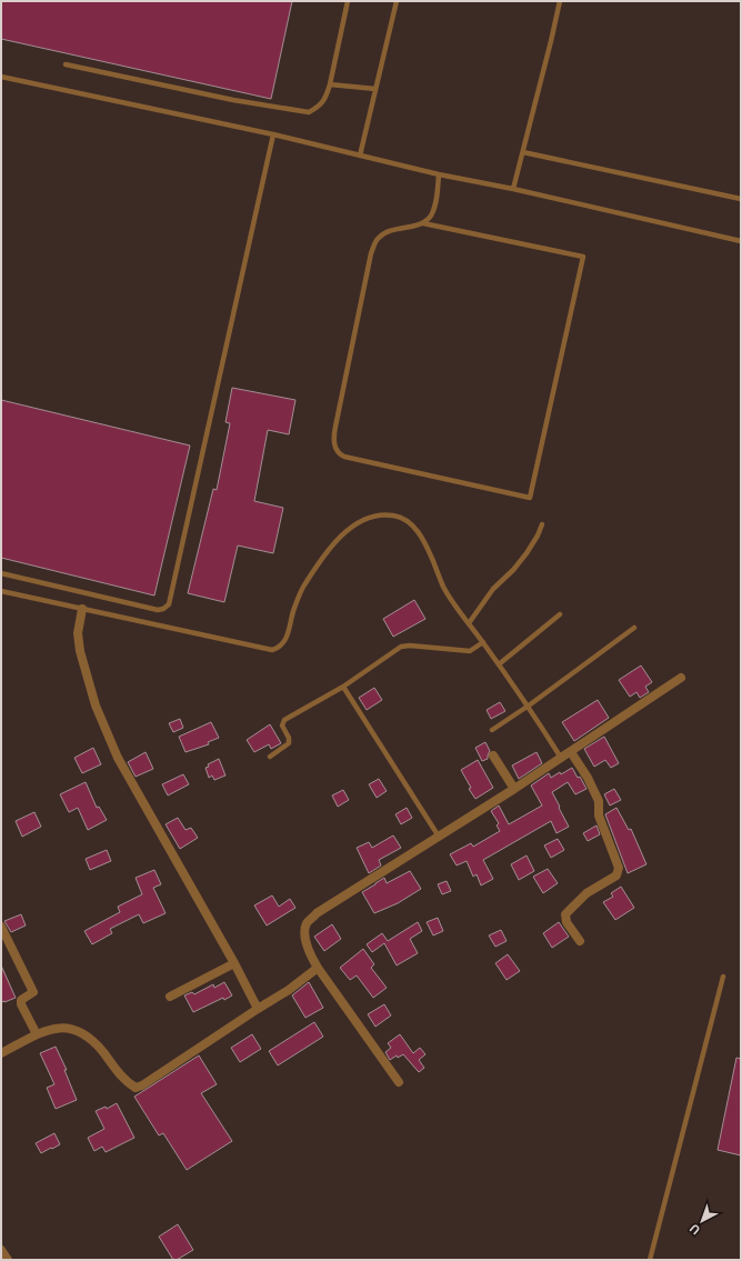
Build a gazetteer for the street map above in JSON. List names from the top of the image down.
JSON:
{
  "north": "bottom left"
}
